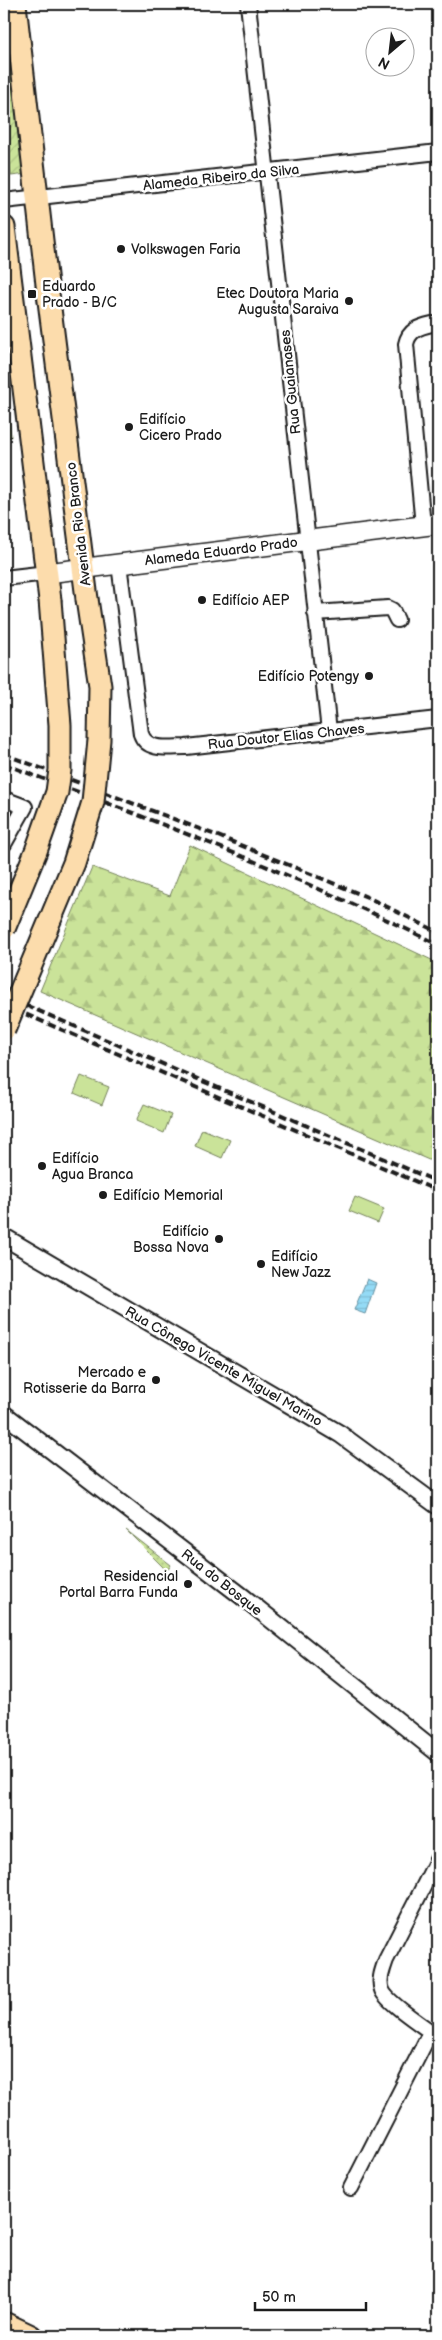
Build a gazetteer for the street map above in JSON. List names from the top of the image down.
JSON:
{
  "streets": {
    "main road": ["Avenida Rio Branco", "Alameda Eduardo Prado"],
    "street": [
      "Alameda Ribeiro da Silva",
      "Rua Guaianases",
      "Rua Doutor Elias Chaves",
      "Rua Cônego Vicente Miguel Marino",
      "Rua do Bosque"
    ]
  },
  "crossings": [
    ["Alameda Ribeiro da Silva", "Rua Guaianases"],
    ["Alameda Ribeiro da Silva", "Avenida Rio Branco"],
    ["Rua Guaianases", "Alameda Eduardo Prado"],
    ["Rua Guaianases", "Rua Doutor Elias Chaves"],
    ["Avenida Rio Branco", "Alameda Eduardo Prado"],
    ["Alameda Eduardo Prado", "Rua Doutor Elias Chaves"]
  ],
  "places": {
    "other": [
      "Volkswagen Faria",
      "Etec Doutora Maria Augusta Saraiva",
      "Edifício Cicero Prado",
      "Edifício AEP",
      "Edifício Potengy",
      "Edifício Agua Branca",
      "Edifício Memorial",
      "Edifício Bossa Nova",
      "Edifício New Jazz",
      "Mercado e Rotisserie da Barra",
      "Residencial Portal Barra Funda"
    ],
    "transit": ["Eduardo Prado - B/C"]
  },
  "scale_bar": "50 m",
  "north": "bottom left"
}
